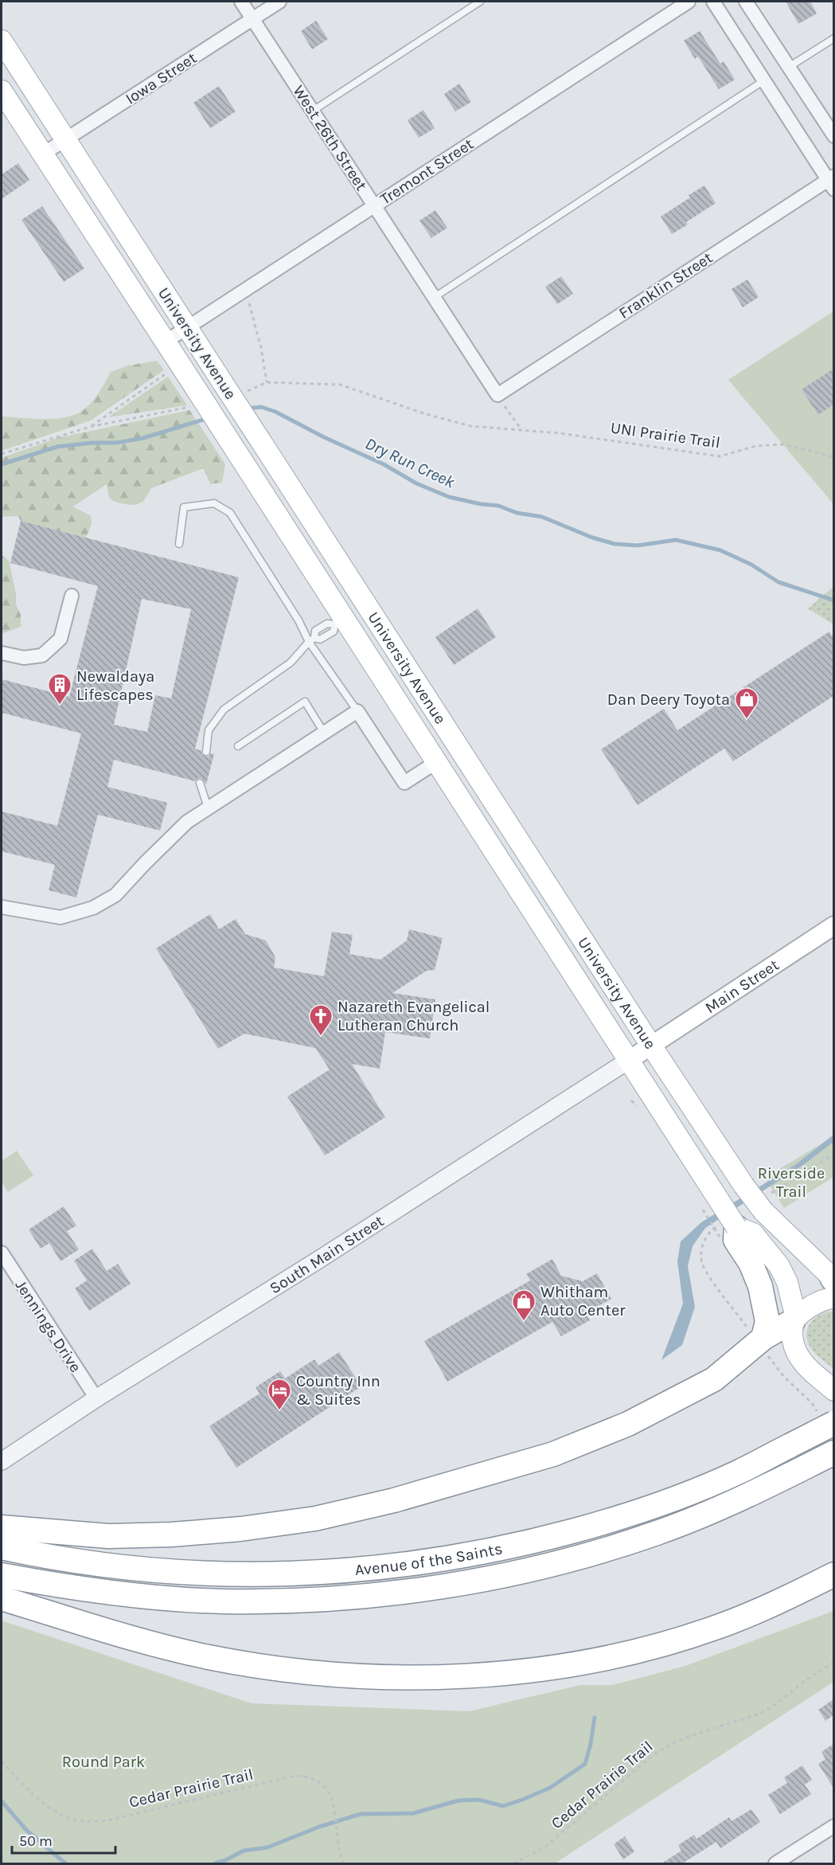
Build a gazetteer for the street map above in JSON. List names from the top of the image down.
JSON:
{
  "streets": {
    "highway": ["Avenue of the Saints"],
    "main road": ["University Avenue", "Main Street", "South Main Street"],
    "street": [
      "Iowa Street",
      "West 26th Street",
      "Tremont Street",
      "Franklin Street",
      "Jennings Drive"
    ],
    "path": ["UNI Prairie Trail", "Cedar Prairie Trail"]
  },
  "crossings": [
    ["Iowa Street", "West 26th Street"],
    ["Iowa Street", "University Avenue"],
    ["West 26th Street", "Tremont Street"],
    ["West 26th Street", "Franklin Street"],
    ["Tremont Street", "University Avenue"],
    ["University Avenue", "Main Street"],
    ["University Avenue", "South Main Street"],
    ["Main Street", "South Main Street"],
    ["South Main Street", "Jennings Drive"]
  ],
  "water": ["Dry Run Creek"],
  "parks": ["Riverside Trail", "Round Park"],
  "places": {
    "building": ["Newaldaya Lifescapes"],
    "shop": ["Dan Deery Toyota", "Whitham Auto Center"],
    "church": ["Nazareth Evangelical Lutheran Church"],
    "hotel": ["Country Inn & Suites"]
  },
  "scale_bar": "50 m"
}
